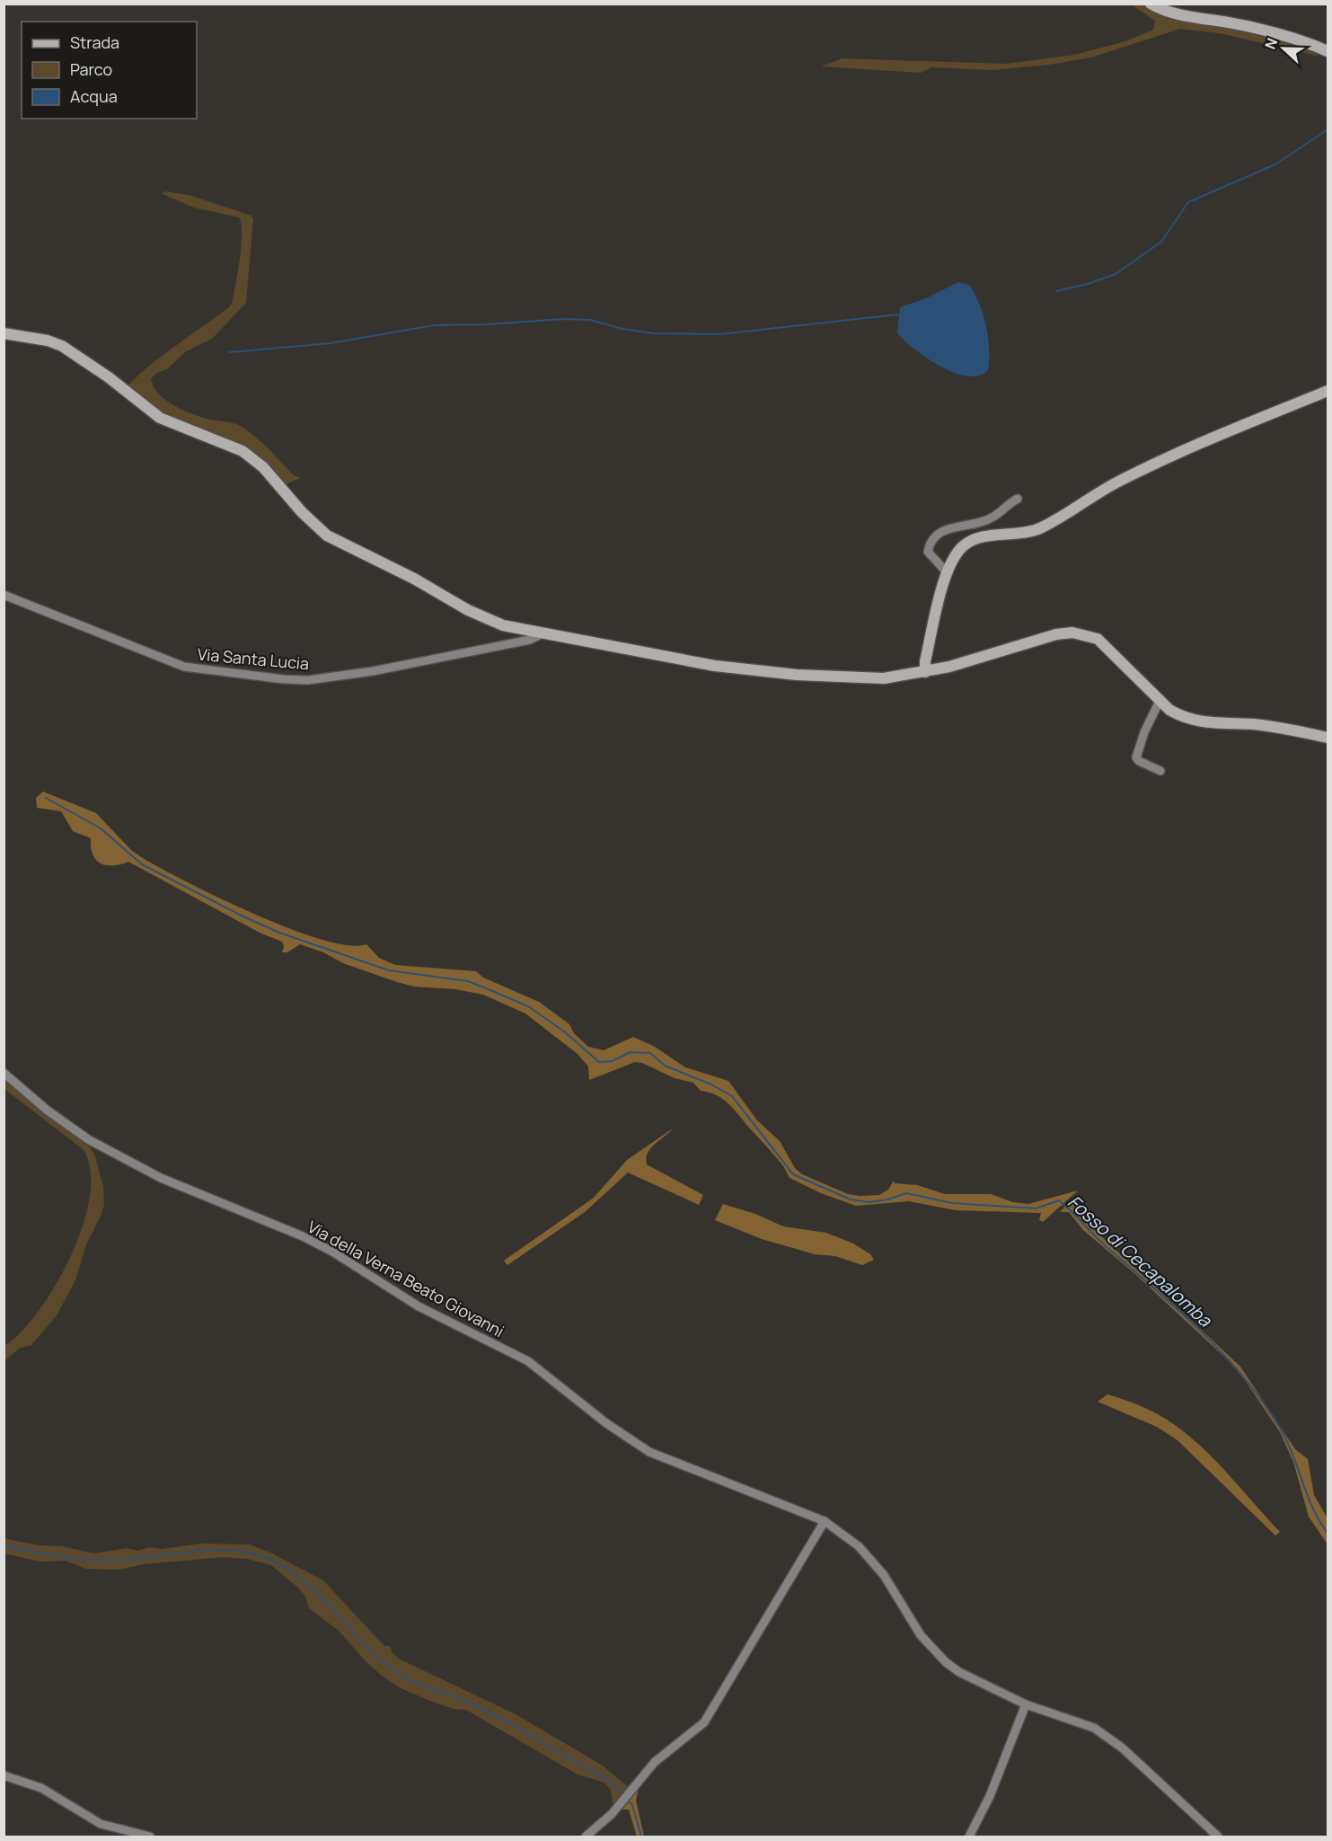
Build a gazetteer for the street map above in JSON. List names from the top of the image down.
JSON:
{
  "streets": {
    "street": ["Via Santa Lucia", "Via della Verna Beato Giovanni"]
  },
  "water": ["Fosso di Cecapalomba"],
  "legend": ["Strada", "Parco", "Acqua"],
  "north": "left"
}
